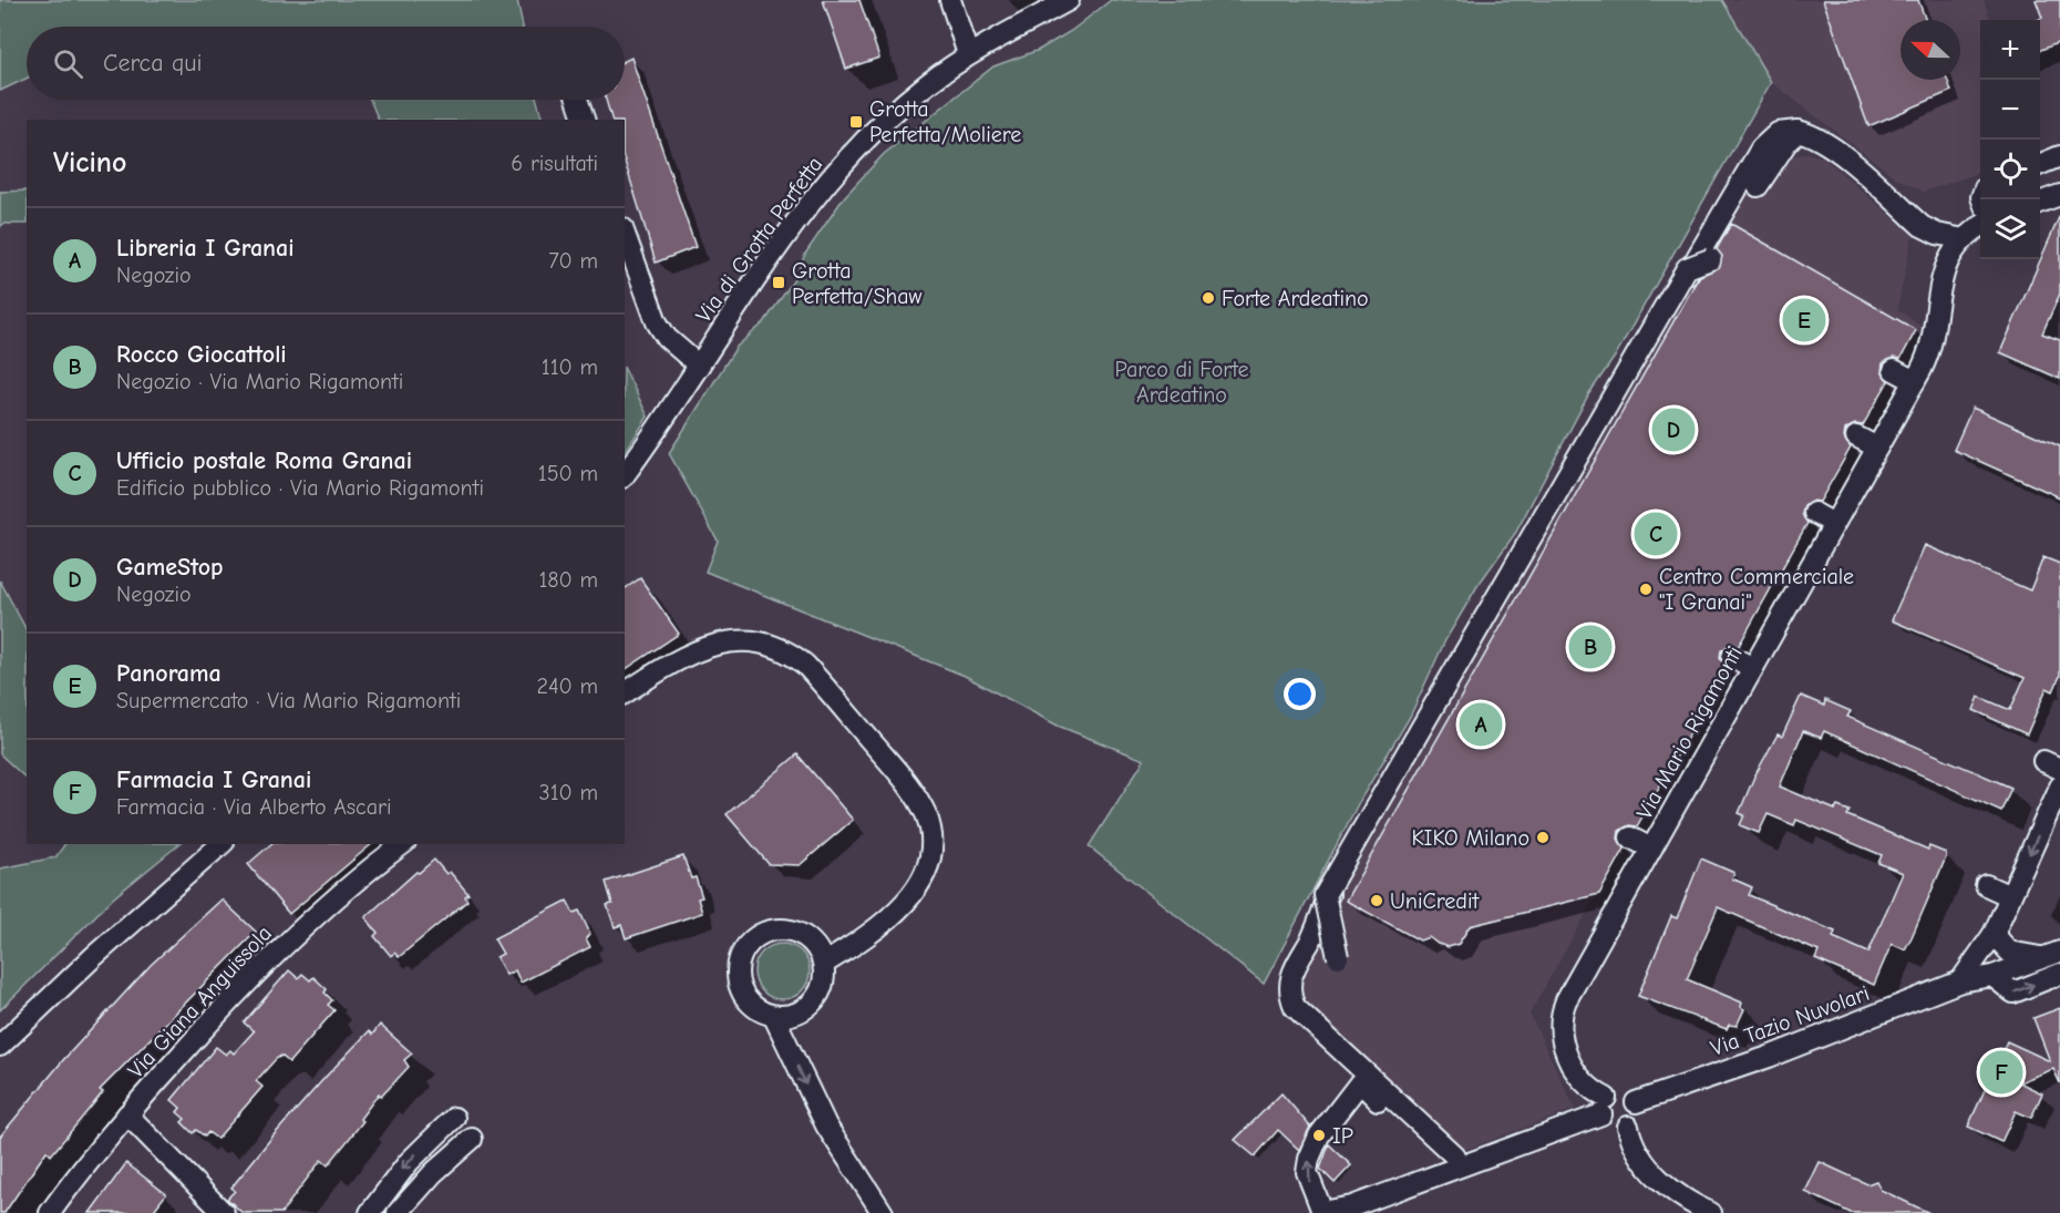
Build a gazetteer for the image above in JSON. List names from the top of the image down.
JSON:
{
  "streets": {
    "street": [
      "Via di Grotta Perfetta",
      "Via Mario Rigamonti",
      "Via Giana Anguissola",
      "Via Tazio Nuvolari"
    ]
  },
  "crossings": [
    ["Via Mario Rigamonti", "Via Tazio Nuvolari"]
  ],
  "parks": ["Parco di Forte Ardeatino"],
  "places": {
    "transit": ["Grotta Perfetta/Moliere", "Grotta Perfetta/Shaw"],
    "other": [
      "Forte Ardeatino",
      "Centro Commerciale \"I Granai\"",
      "KIKO Milano",
      "UniCredit",
      "IP"
    ]
  },
  "north": "left",
  "page": {
    "map_buttons": ["+", "−"],
    "search": "Cerca qui",
    "heading": ["Vicino", "6 risultati"],
    "list": [
      {
        "mark": "A",
        "name": "Libreria I Granai",
        "note": "Negozio",
        "value": "70 m"
      },
      {
        "mark": "B",
        "name": "Rocco Giocattoli",
        "note": "Negozio · Via Mario Rigamonti",
        "value": "110 m"
      },
      {
        "mark": "C",
        "name": "Ufficio postale Roma Granai",
        "note": "Edificio pubblico · Via Mario Rigamonti",
        "value": "150 m"
      },
      {
        "mark": "D",
        "name": "GameStop",
        "note": "Negozio",
        "value": "180 m"
      },
      {
        "mark": "E",
        "name": "Panorama",
        "note": "Supermercato · Via Mario Rigamonti",
        "value": "240 m"
      },
      {
        "mark": "F",
        "name": "Farmacia I Granai",
        "note": "Farmacia · Via Alberto Ascari",
        "value": "310 m"
      }
    ],
    "pins": [
      "E",
      "D",
      "C",
      "B",
      "A",
      "F"
    ]
  }
}
